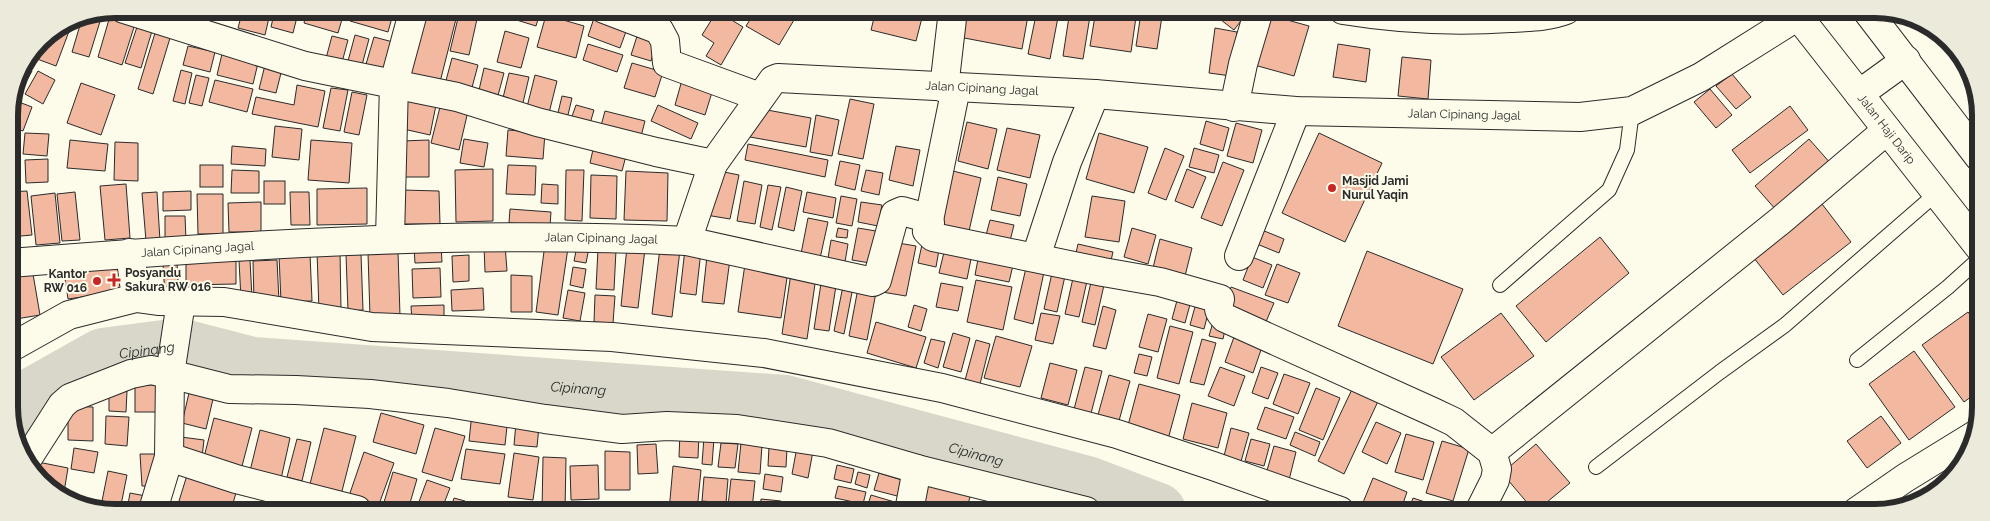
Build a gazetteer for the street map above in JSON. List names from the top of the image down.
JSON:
{
  "streets": {
    "street": ["Jalan Cipinang Jagal", "Jalan Haji Darip"]
  },
  "water": ["Cipinang"],
  "places": {
    "other": ["Masjid Jami Nurul Yaqin", "Kantor RW 016"],
    "health": ["Posyandu Sakura RW 016"]
  }
}
